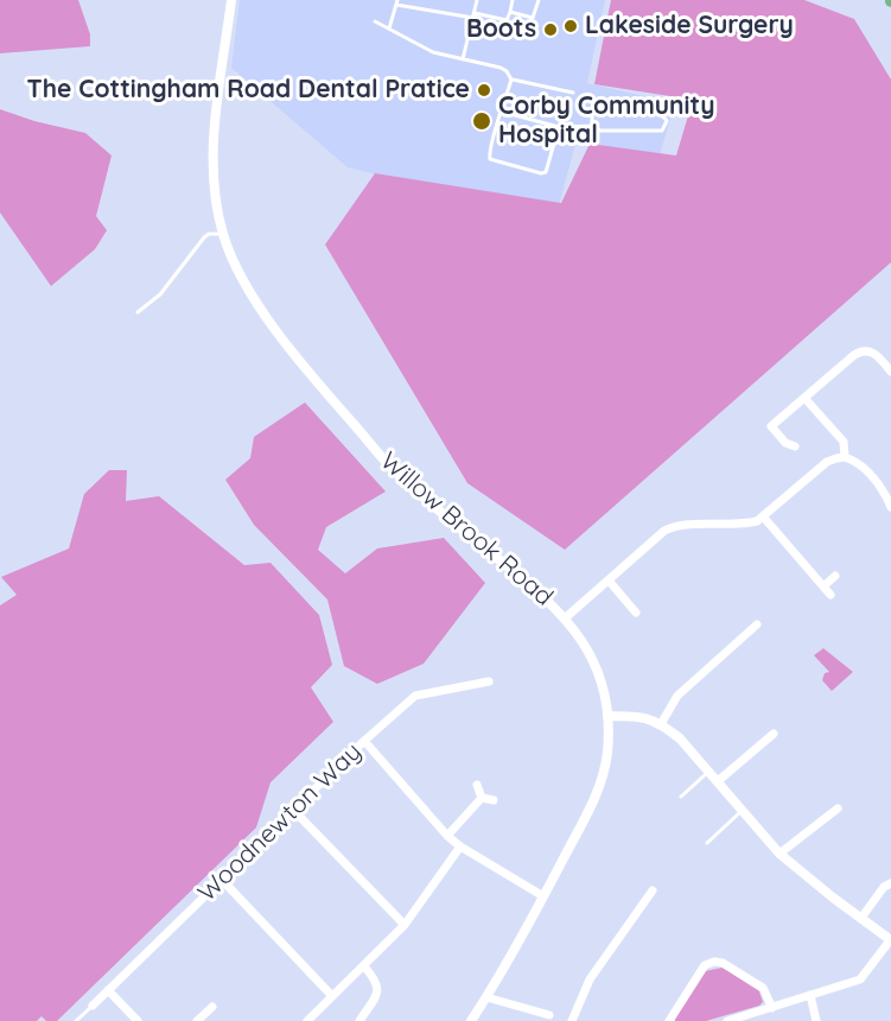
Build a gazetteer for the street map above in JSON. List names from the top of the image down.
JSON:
{
  "streets": {
    "street": ["Willow Brook Road", "Woodnewton Way"]
  },
  "places": [
    "Lakeside Surgery",
    "Boots",
    "The Cottingham Road Dental Pratice",
    "Corby Community Hospital"
  ]
}
